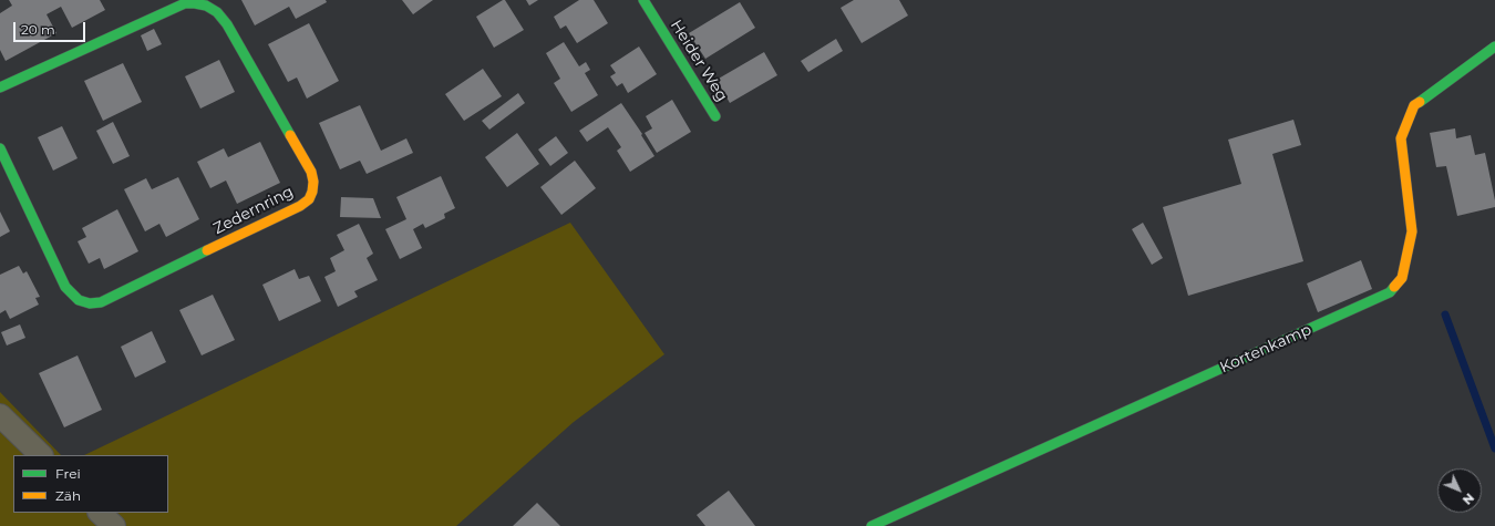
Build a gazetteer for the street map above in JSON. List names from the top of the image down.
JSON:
{
  "streets": {
    "street": ["Heider Weg", "Zedernring", "Kortenkamp"]
  },
  "legend": ["Frei", "Zäh"],
  "scale_bar": "20 m",
  "north": "bottom right"
}
